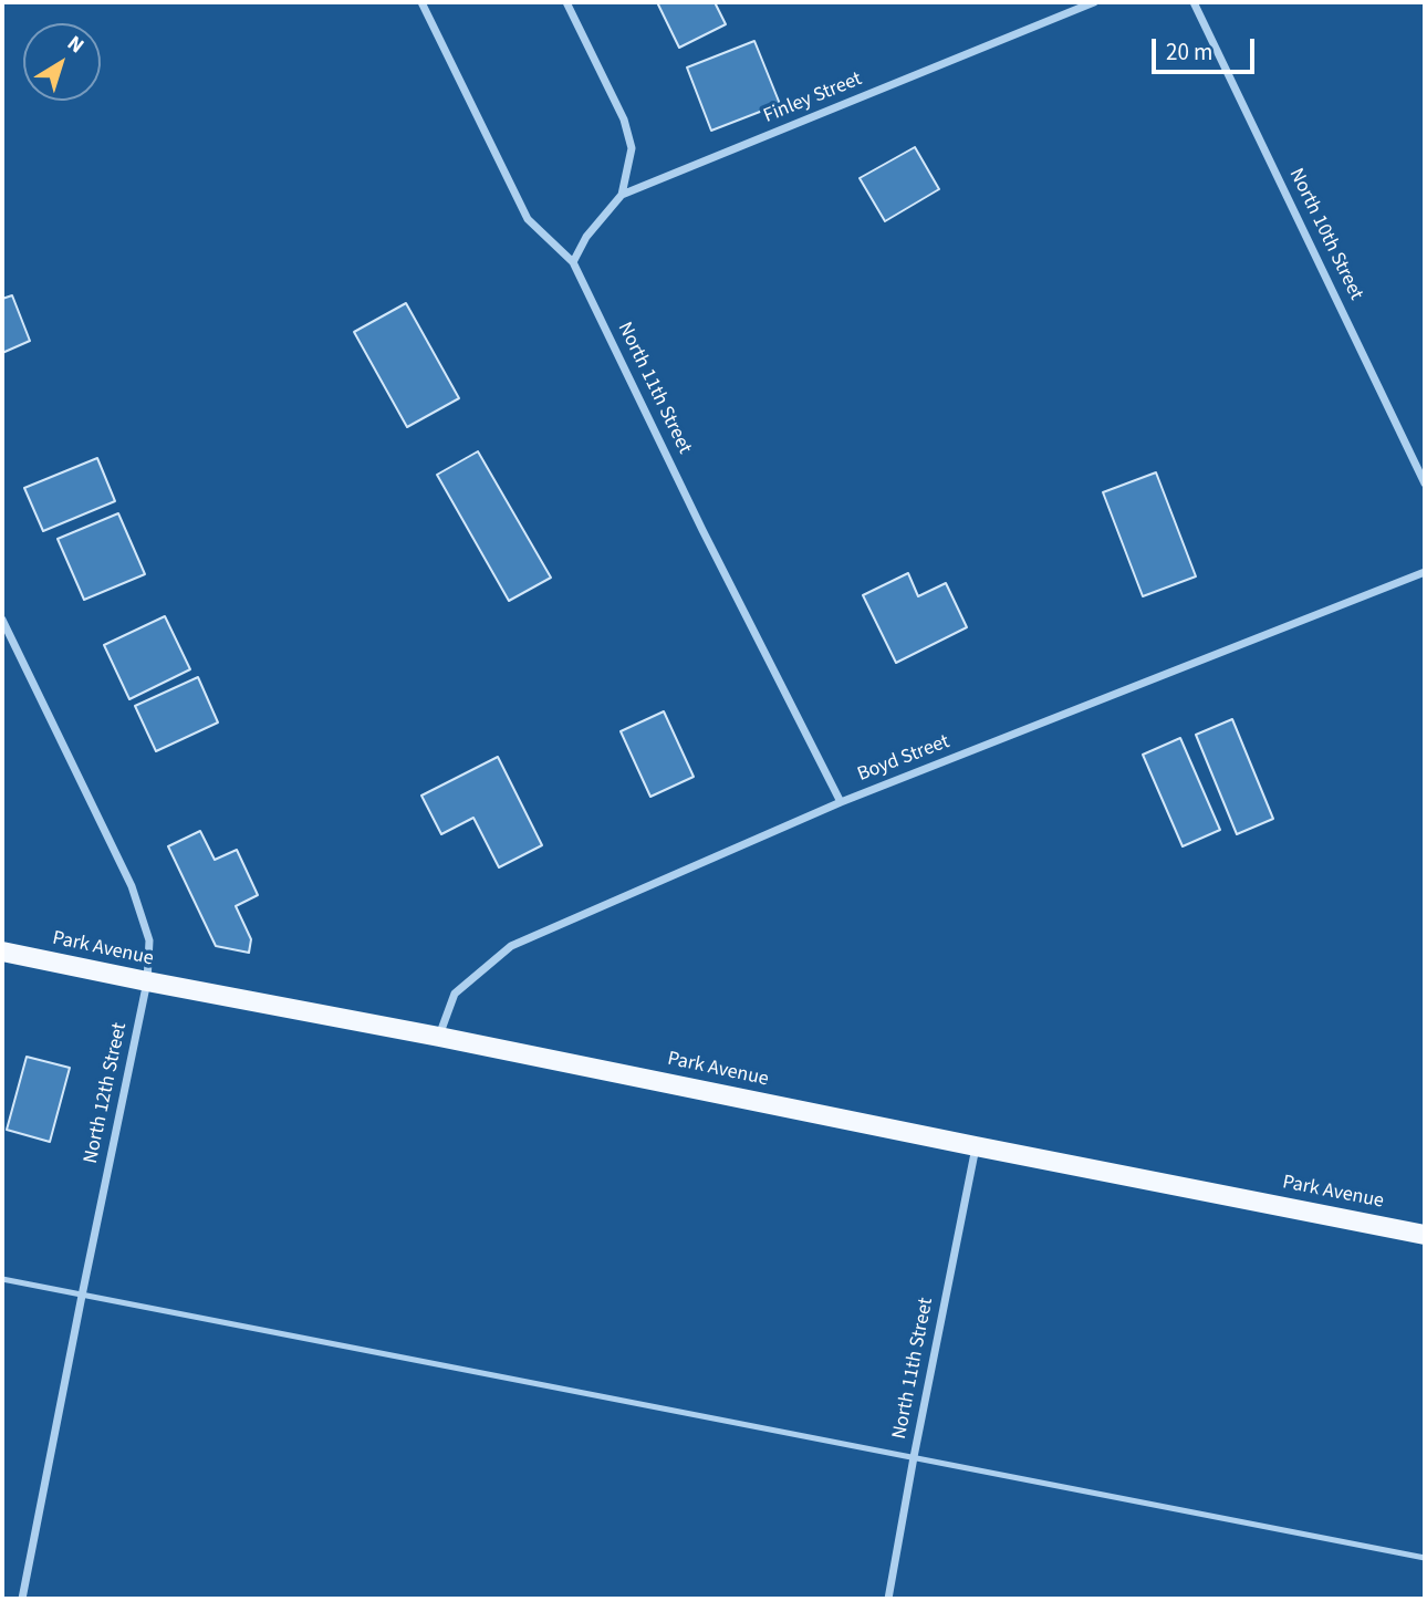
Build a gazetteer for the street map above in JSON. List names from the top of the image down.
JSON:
{
  "streets": {
    "main road": ["Park Avenue"],
    "street": [
      "Finley Street",
      "North 10th Street",
      "North 11th Street",
      "Boyd Street",
      "North 12th Street"
    ]
  },
  "crossings": [
    ["Finley Street", "North 11th Street"],
    ["North 11th Street", "Boyd Street"],
    ["North 11th Street", "Park Avenue"],
    ["Boyd Street", "Park Avenue"],
    ["Park Avenue", "North 12th Street"]
  ],
  "scale_bar": "20 m",
  "north": "top right"
}
